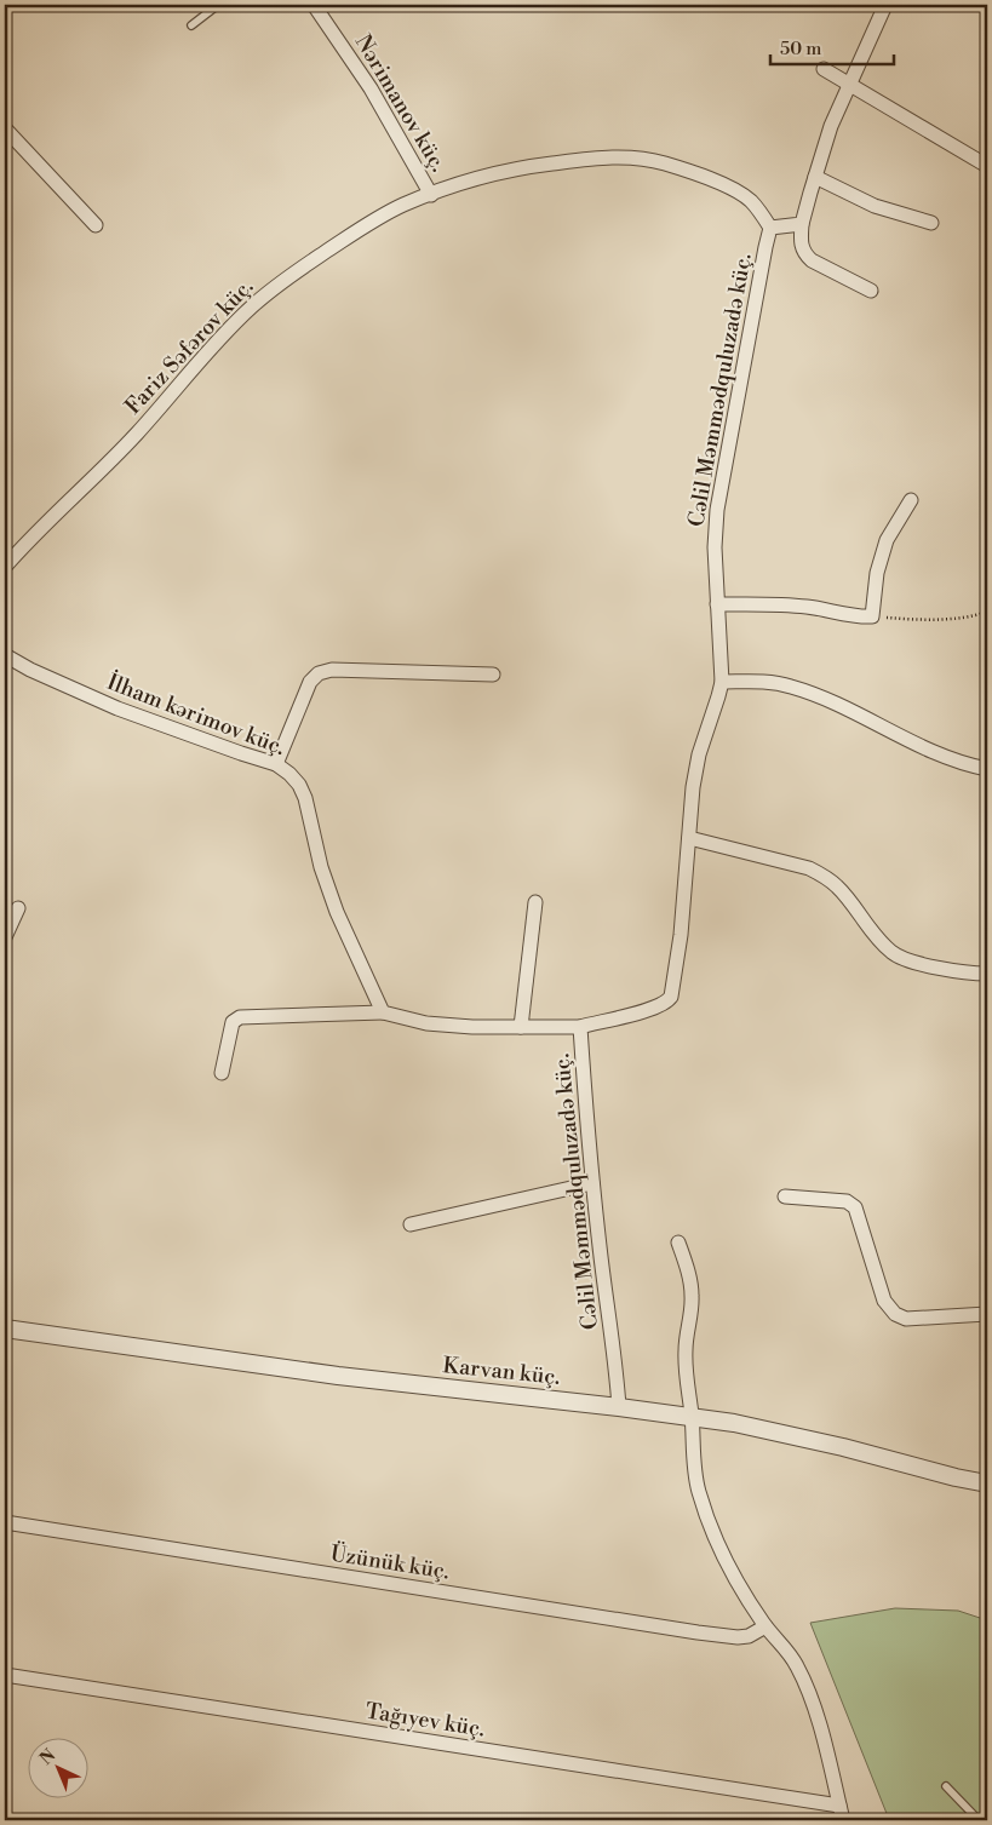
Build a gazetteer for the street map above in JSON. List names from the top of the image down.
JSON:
{
  "streets": {
    "street": [
      "Nərimanov küç.",
      "Fariz Səfərov küç.",
      "Cəlil Məmmədquluzadə küç.",
      "İlham kərimov küç.",
      "Karvan küç.",
      "Üzünük küç.",
      "Tağıyev küç."
    ]
  },
  "crossings": [
    ["Nərimanov küç.", "Fariz Səfərov küç."],
    ["Fariz Səfərov küç.", "Cəlil Məmmədquluzadə küç."],
    ["Cəlil Məmmədquluzadə küç.", "Karvan küç."]
  ],
  "scale_bar": "50 m",
  "north": "top left"
}
